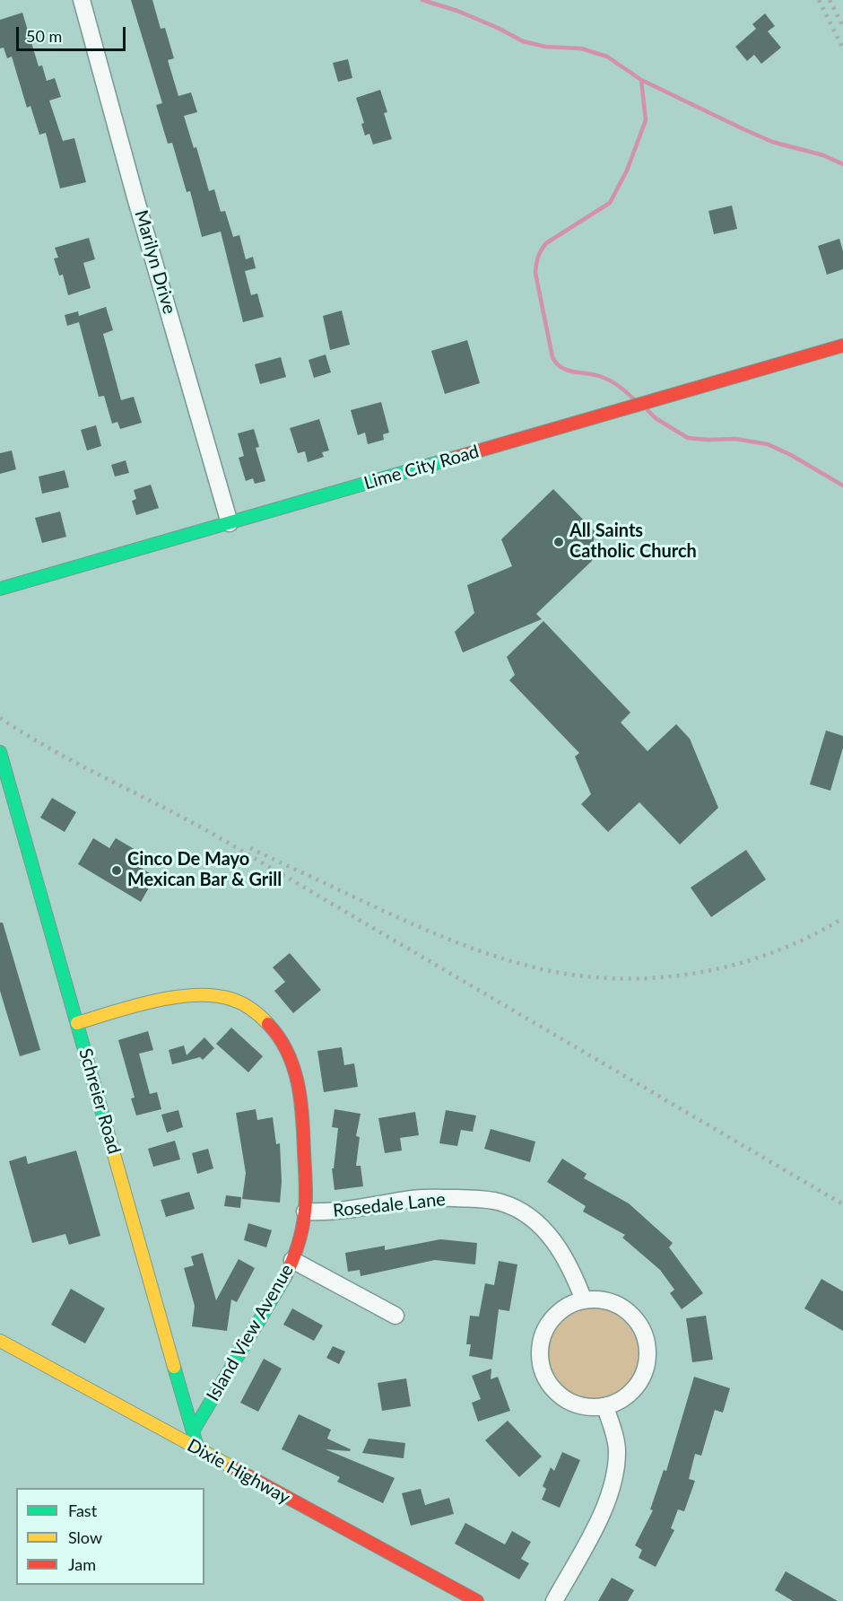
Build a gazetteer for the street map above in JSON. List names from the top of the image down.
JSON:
{
  "streets": {
    "street": [
      "Marilyn Drive",
      "Lime City Road",
      "Schreier Road",
      "Rosedale Lane",
      "Island View Avenue",
      "Dixie Highway"
    ]
  },
  "crossings": [
    ["Marilyn Drive", "Lime City Road"],
    ["Schreier Road", "Island View Avenue"],
    ["Schreier Road", "Dixie Highway"],
    ["Rosedale Lane", "Island View Avenue"]
  ],
  "places": ["All Saints Catholic Church", "Cinco De Mayo Mexican Bar & Grill"],
  "legend": ["Fast", "Slow", "Jam"],
  "scale_bar": "50 m"
}
